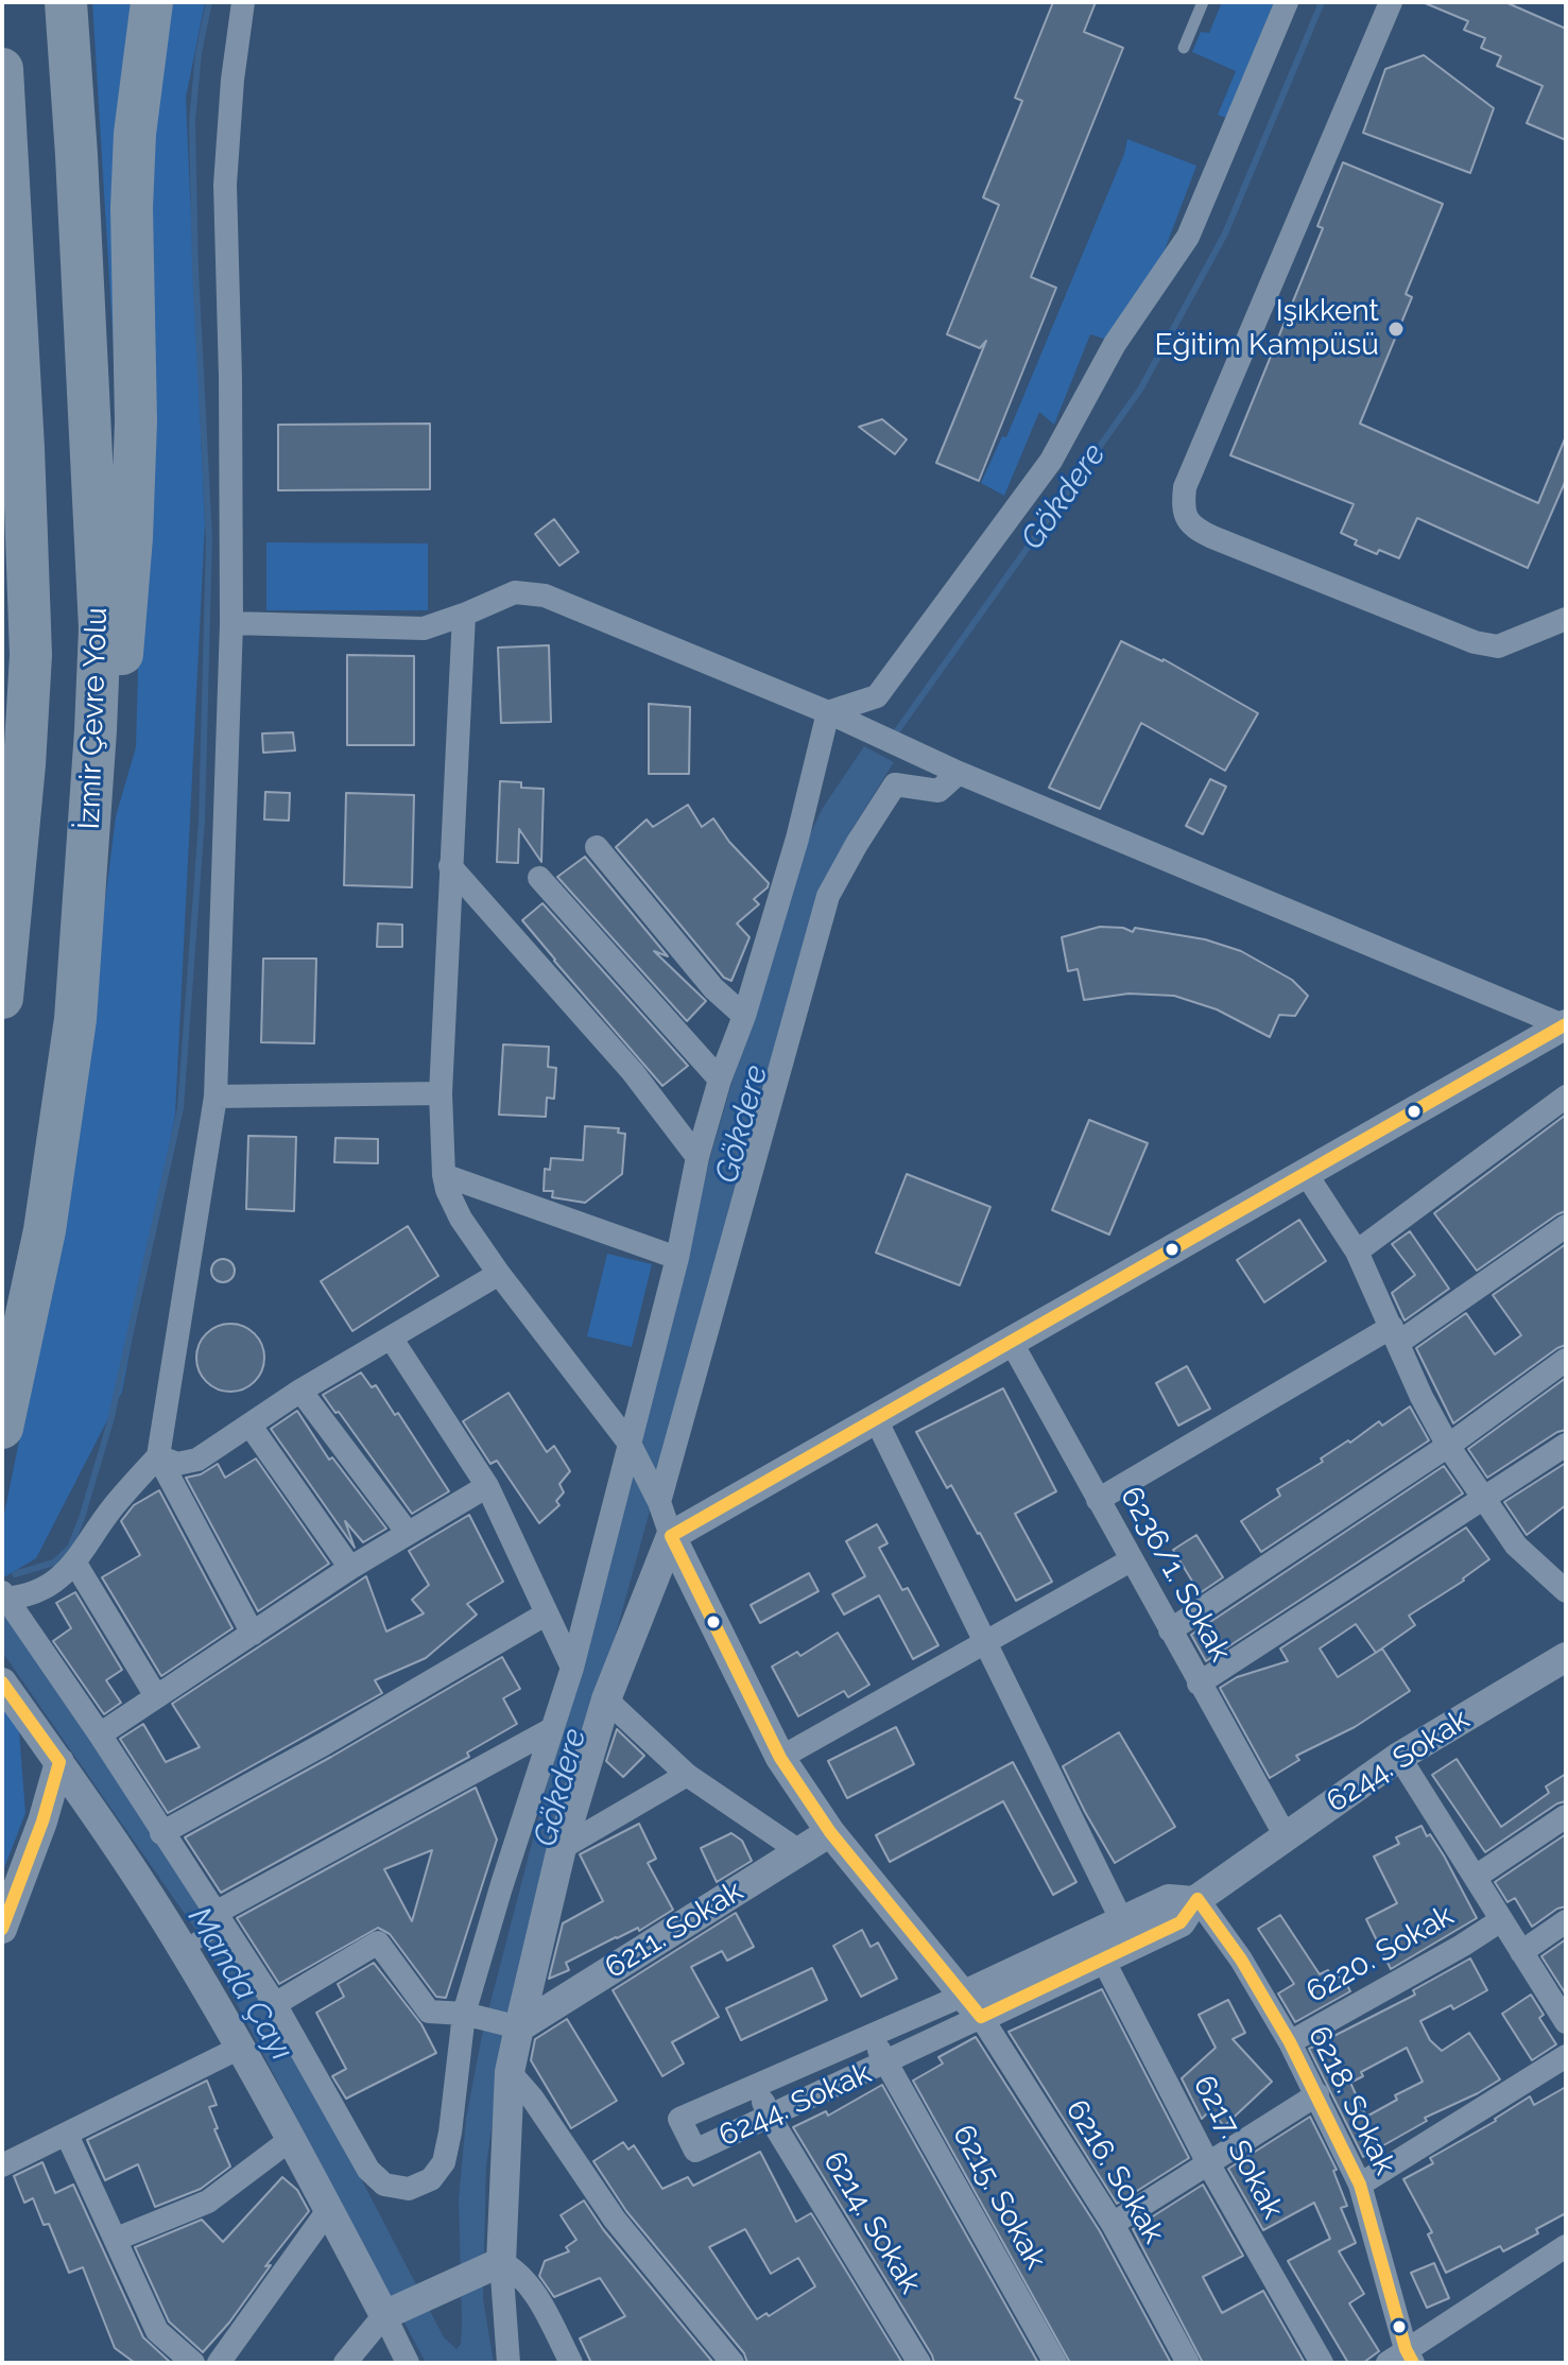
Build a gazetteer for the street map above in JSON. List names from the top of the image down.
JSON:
{
  "streets": {
    "highway": ["İzmir Çevre Yolu"],
    "street": [
      "6236/1. Sokak",
      "6244. Sokak",
      "6211. Sokak",
      "6220. Sokak",
      "6218. Sokak",
      "6217. Sokak",
      "6216. Sokak",
      "6215. Sokak",
      "6214. Sokak"
    ]
  },
  "crossings": [
    ["6236/1. Sokak", "6244. Sokak"],
    ["6244. Sokak", "6218. Sokak"],
    ["6244. Sokak", "6217. Sokak"],
    ["6244. Sokak", "6216. Sokak"],
    ["6244. Sokak", "6215. Sokak"],
    ["6244. Sokak", "6214. Sokak"],
    ["6220. Sokak", "6218. Sokak"]
  ],
  "water": ["Gökdere", "Manda Çayı"],
  "places": ["Işıkkent Eğitim Kampüsü"]
}
